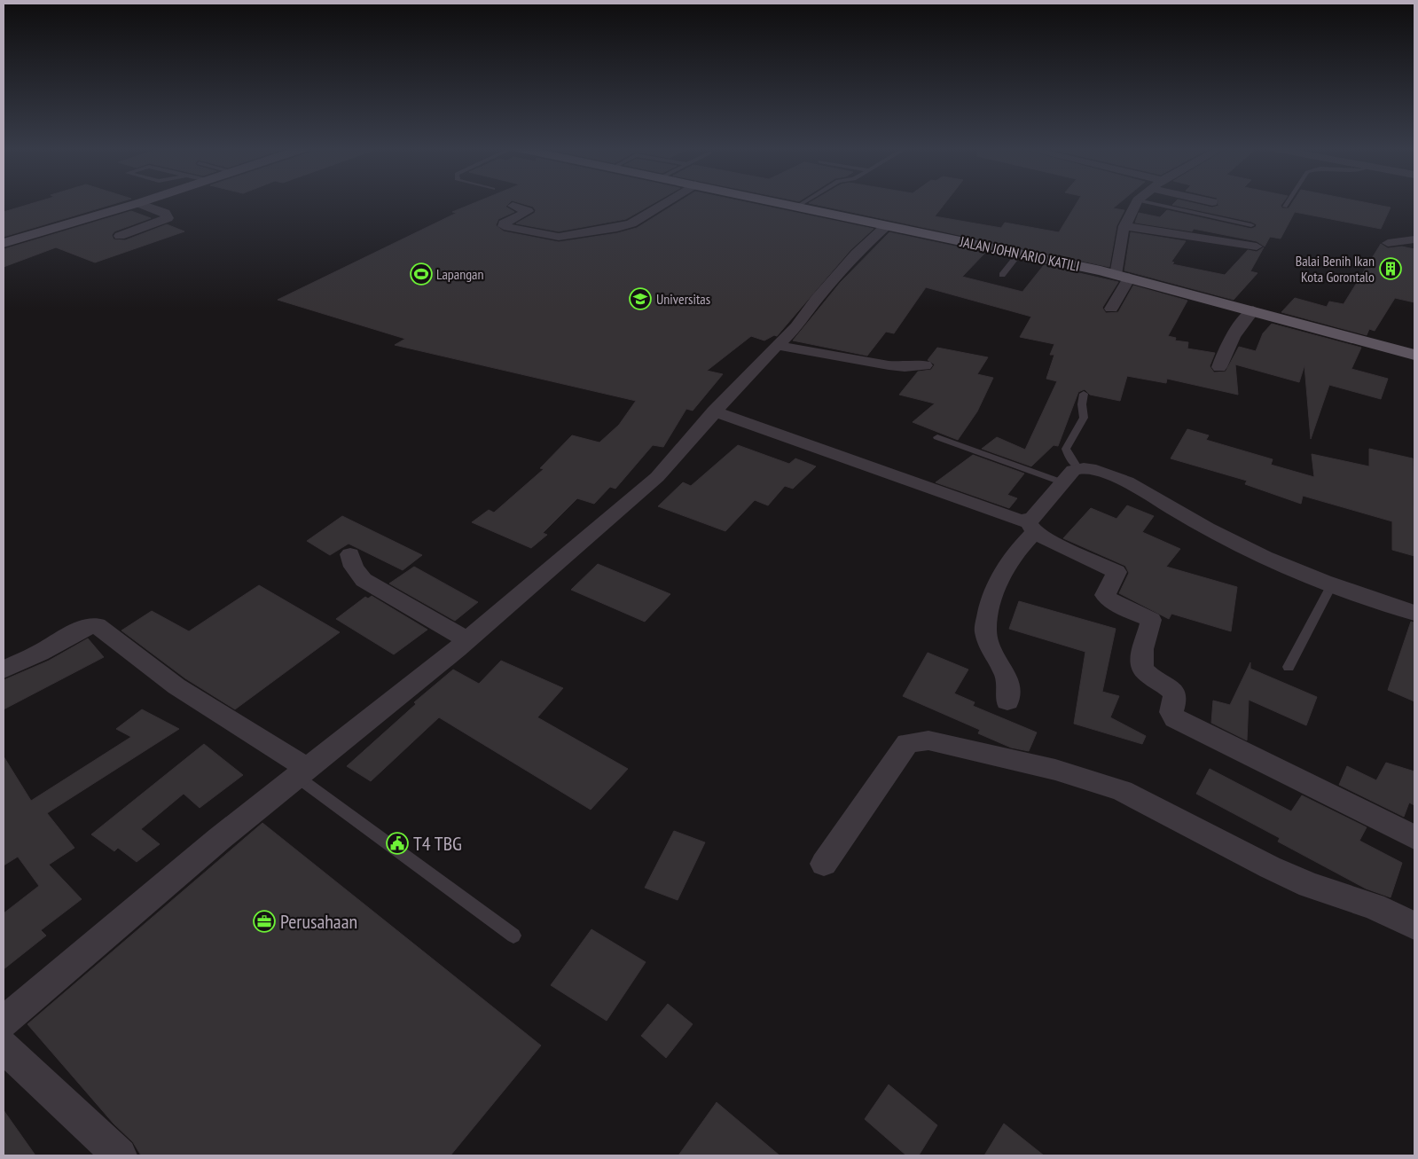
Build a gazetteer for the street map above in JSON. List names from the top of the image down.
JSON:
{
  "streets": {
    "main road": ["JALAN JOHN ARIO KATILI"]
  },
  "places": {
    "building": ["Balai Benih Ikan Kota Gorontalo"],
    "sports": ["Lapangan"],
    "school or university": ["Universitas"],
    "public building": ["T4 TBG"],
    "office": ["Perusahaan"]
  }
}
